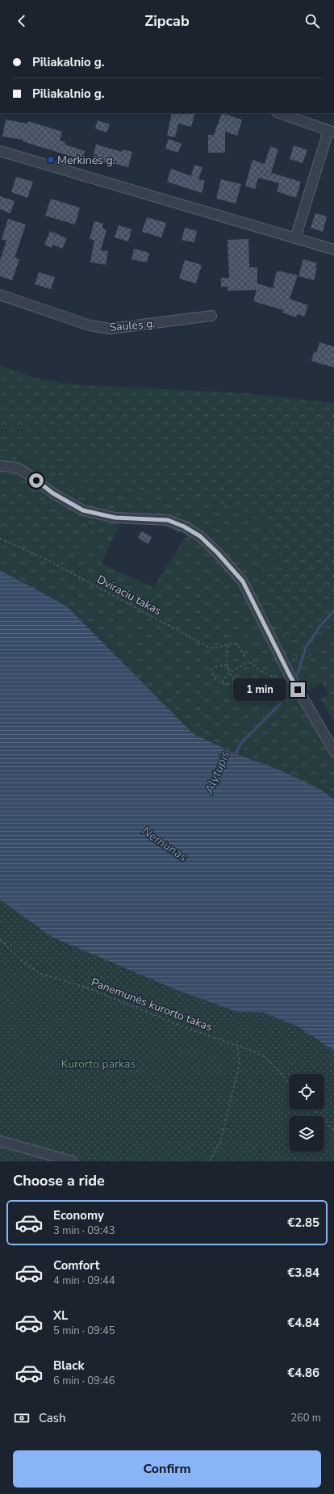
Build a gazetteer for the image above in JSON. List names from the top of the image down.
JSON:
{
  "streets": {
    "street": ["Saulės g."],
    "path": ["Dviraciu takas", "Panemunės kurorto takas"]
  },
  "water": ["Alytupis", "Nemunas"],
  "parks": ["Kurorto parkas"],
  "places": {
    "transit": ["Merkinės g."]
  },
  "page": {
    "header": "Zipcab",
    "banner": ["Piliakalnio g.", "Piliakalnio g."],
    "bubble": "1 min",
    "heading": "Choose a ride",
    "list": [
      {
        "name": "Economy",
        "note": "3 min · 09:43",
        "value": "€2.85"
      },
      {
        "name": "Comfort",
        "note": "4 min · 09:44",
        "value": "€3.84"
      },
      {
        "name": "XL",
        "note": "5 min · 09:45",
        "value": "€4.84"
      },
      {
        "name": "Black",
        "note": "6 min · 09:46",
        "value": "€4.86"
      }
    ],
    "pay": ["Cash", "260 m"],
    "buttons": "Confirm"
  }
}
